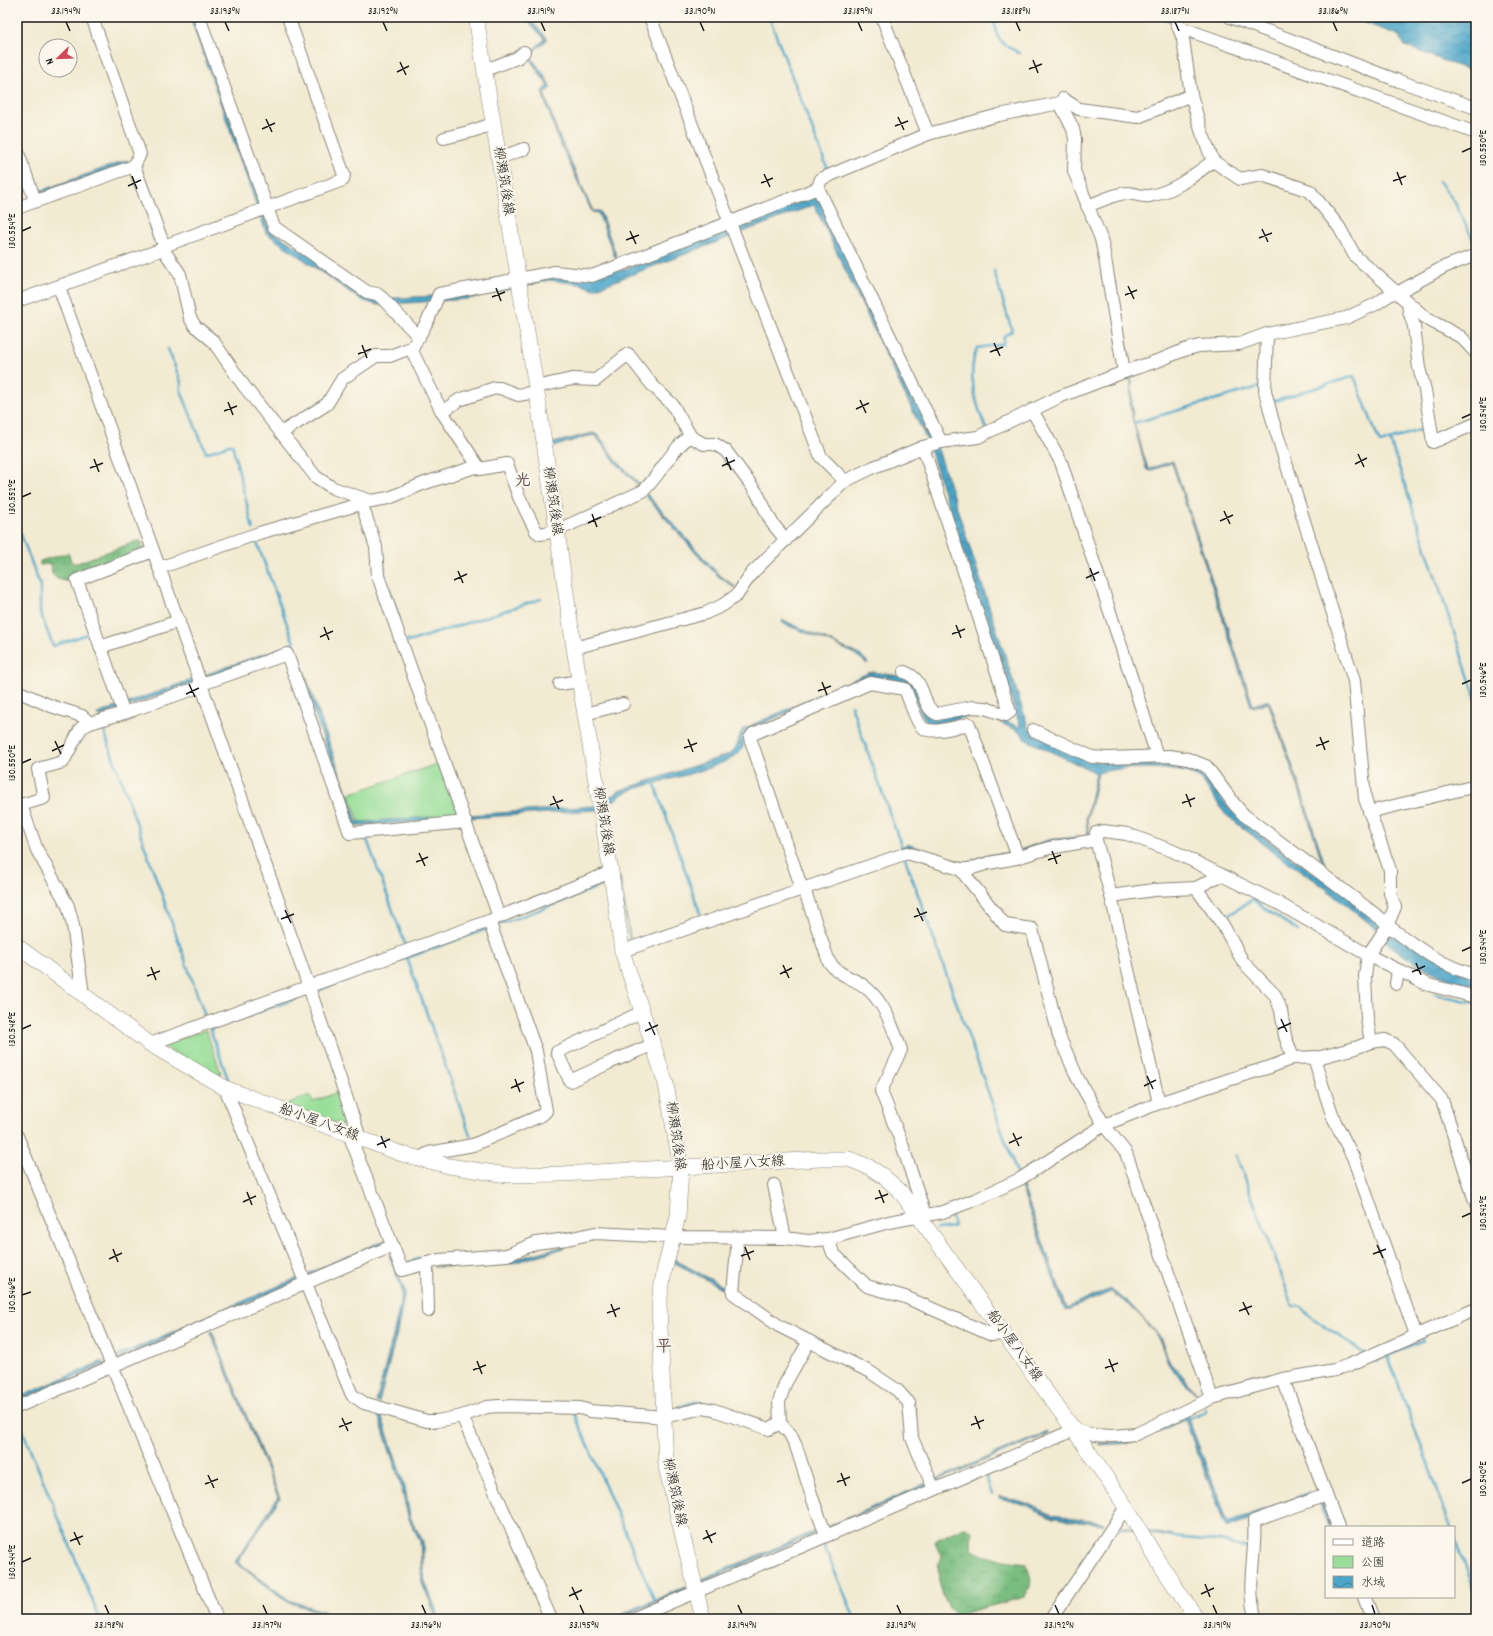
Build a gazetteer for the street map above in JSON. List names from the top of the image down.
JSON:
{
  "streets": {
    "main road": ["柳瀬筑後線", "船小屋八女線"]
  },
  "crossings": [
    ["柳瀬筑後線", "船小屋八女線"]
  ],
  "districts": ["光", "平"],
  "legend": ["道路", "公園", "水域"],
  "north": "bottom left",
  "coordinates": [
    "33.194°N",
    "33.193°N",
    "33.192°N",
    "33.191°N",
    "33.190°N",
    "33.189°N",
    "33.188°N",
    "33.187°N",
    "33.186°N",
    "130.550°E",
    "130.554°E",
    "130.548°E",
    "130.552°E",
    "130.546°E",
    "130.544°E",
    "130.542°E",
    "130.540°E",
    "33.198°N",
    "33.197°N",
    "33.196°N",
    "33.195°N"
  ]
}
